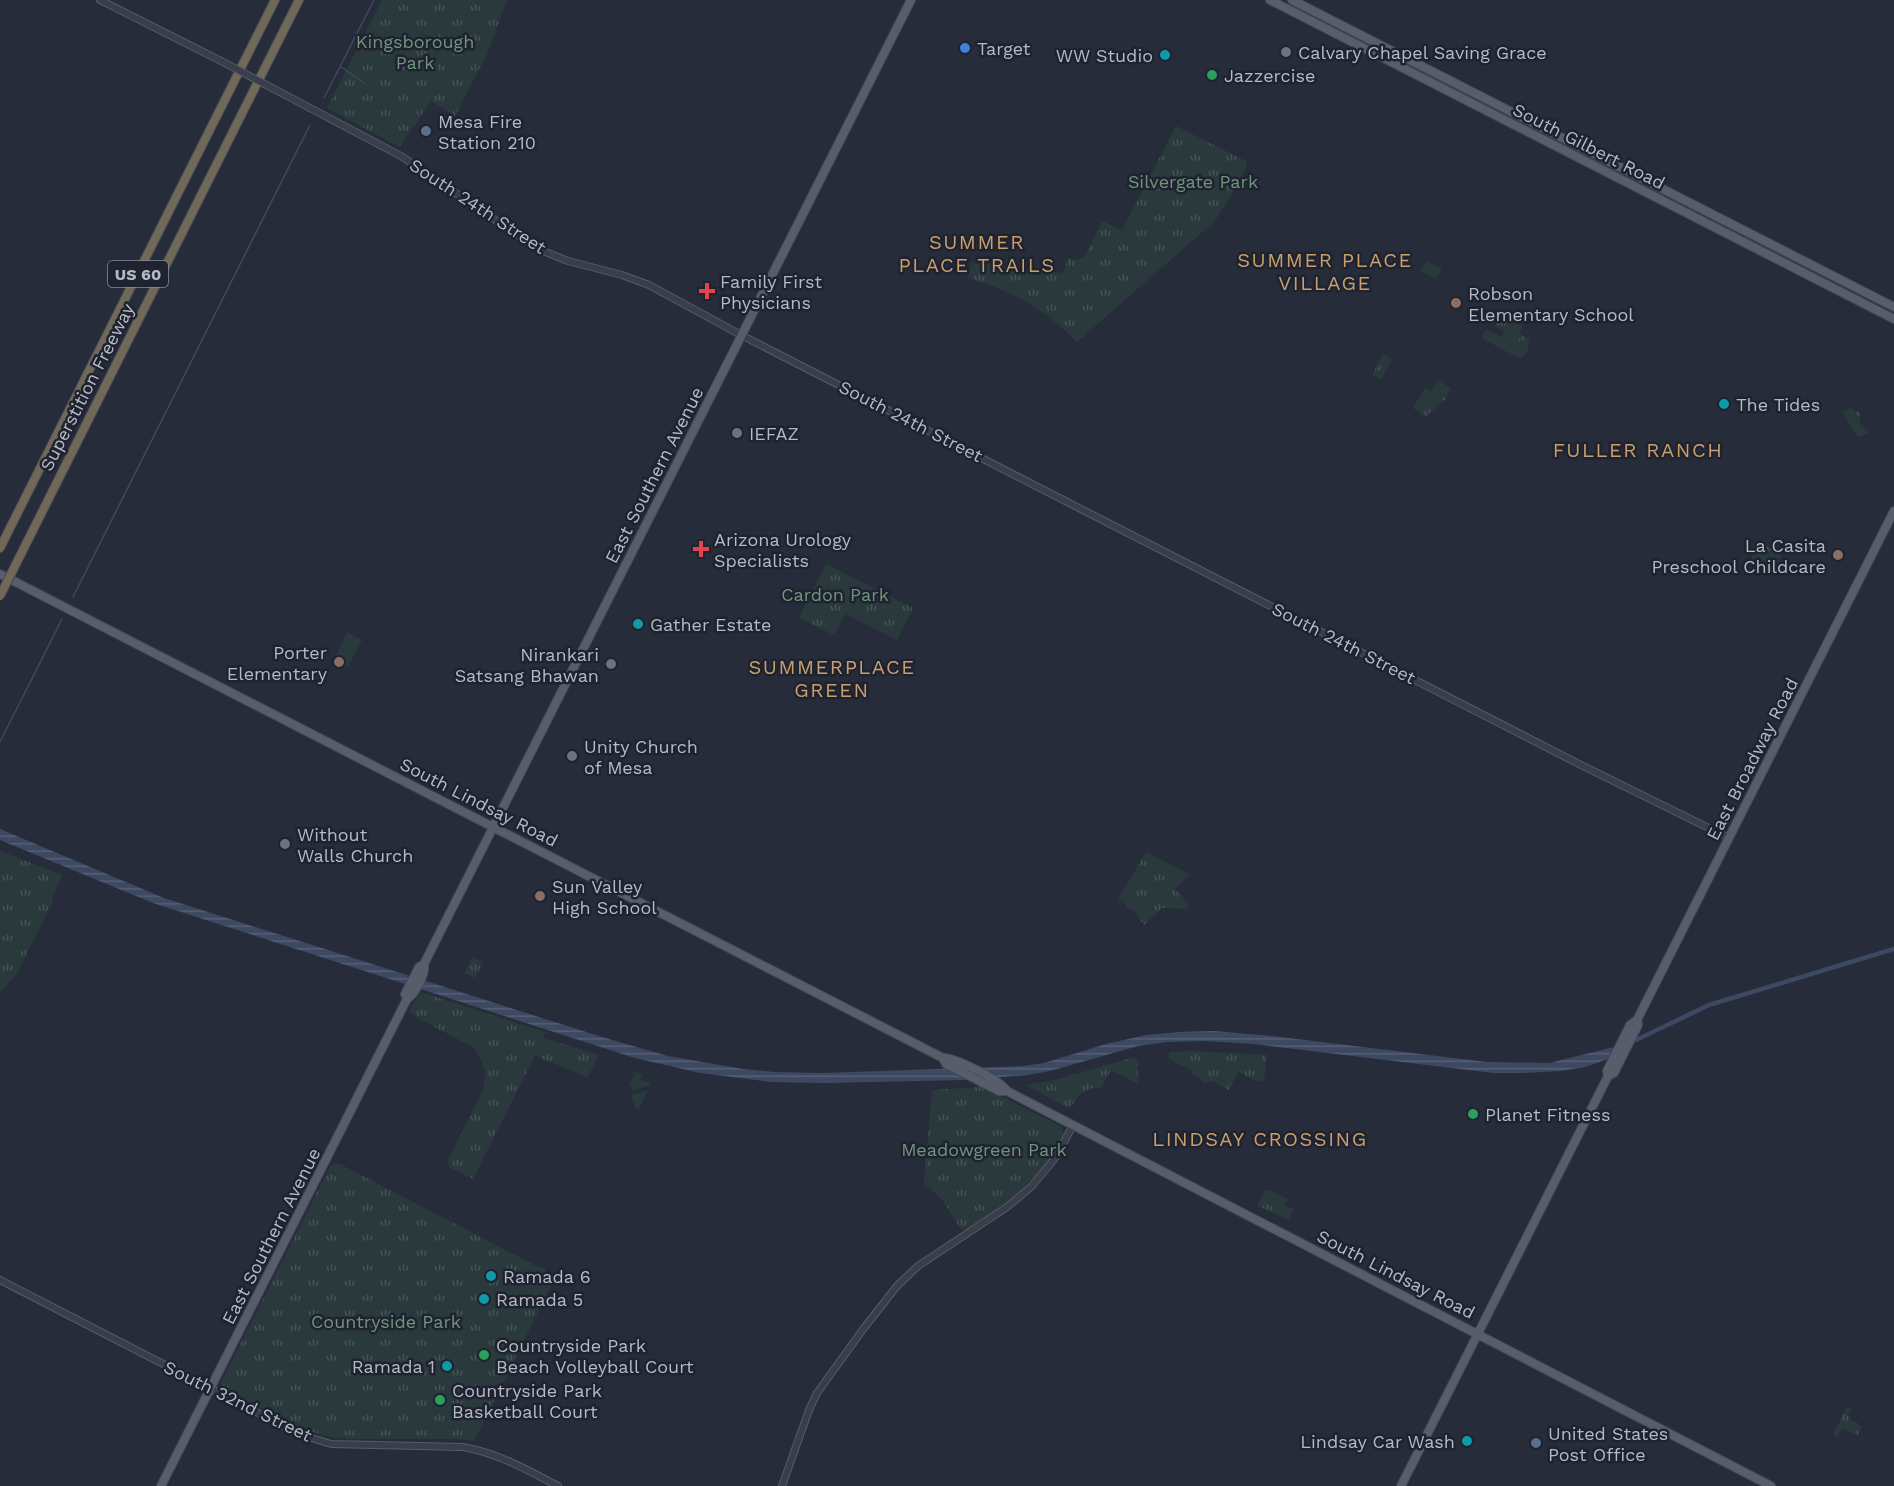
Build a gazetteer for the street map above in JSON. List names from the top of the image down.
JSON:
{
  "streets": {
    "highway": ["US 60", "Superstition Freeway"],
    "main road": [
      "South Gilbert Road",
      "East Southern Avenue",
      "East Broadway Road",
      "South Lindsay Road"
    ],
    "street": ["South 24th Street", "South 32nd Street"]
  },
  "crossings": [
    ["South 24th Street", "East Southern Avenue"],
    ["South 24th Street", "East Broadway Road"],
    ["East Southern Avenue", "South Lindsay Road"],
    ["East Southern Avenue", "South 32nd Street"],
    ["East Broadway Road", "South Lindsay Road"]
  ],
  "districts": [
    "SUMMER PLACE TRAILS",
    "SUMMER PLACE VILLAGE",
    "FULLER RANCH",
    "SUMMERPLACE GREEN",
    "LINDSAY CROSSING"
  ],
  "parks": [
    "Kingsborough Park",
    "Silvergate Park",
    "Cardon Park",
    "Meadowgreen Park",
    "Countryside Park"
  ],
  "places": {
    "other": [
      "Target",
      "Calvary Chapel Saving Grace",
      "WW Studio",
      "Jazzercise",
      "Mesa Fire Station 210",
      "Robson Elementary School",
      "The Tides",
      "IEFAZ",
      "La Casita Preschool Childcare",
      "Gather Estate",
      "Porter Elementary",
      "Nirankari Satsang Bhawan",
      "Unity Church of Mesa",
      "Without Walls Church",
      "Sun Valley High School",
      "Planet Fitness",
      "Ramada 6",
      "Ramada 5",
      "Countryside Park Beach Volleyball Court",
      "Ramada 1",
      "Countryside Park Basketball Court",
      "Lindsay Car Wash",
      "United States Post Office"
    ],
    "health": ["Family First Physicians", "Arizona Urology Specialists"]
  }
}
